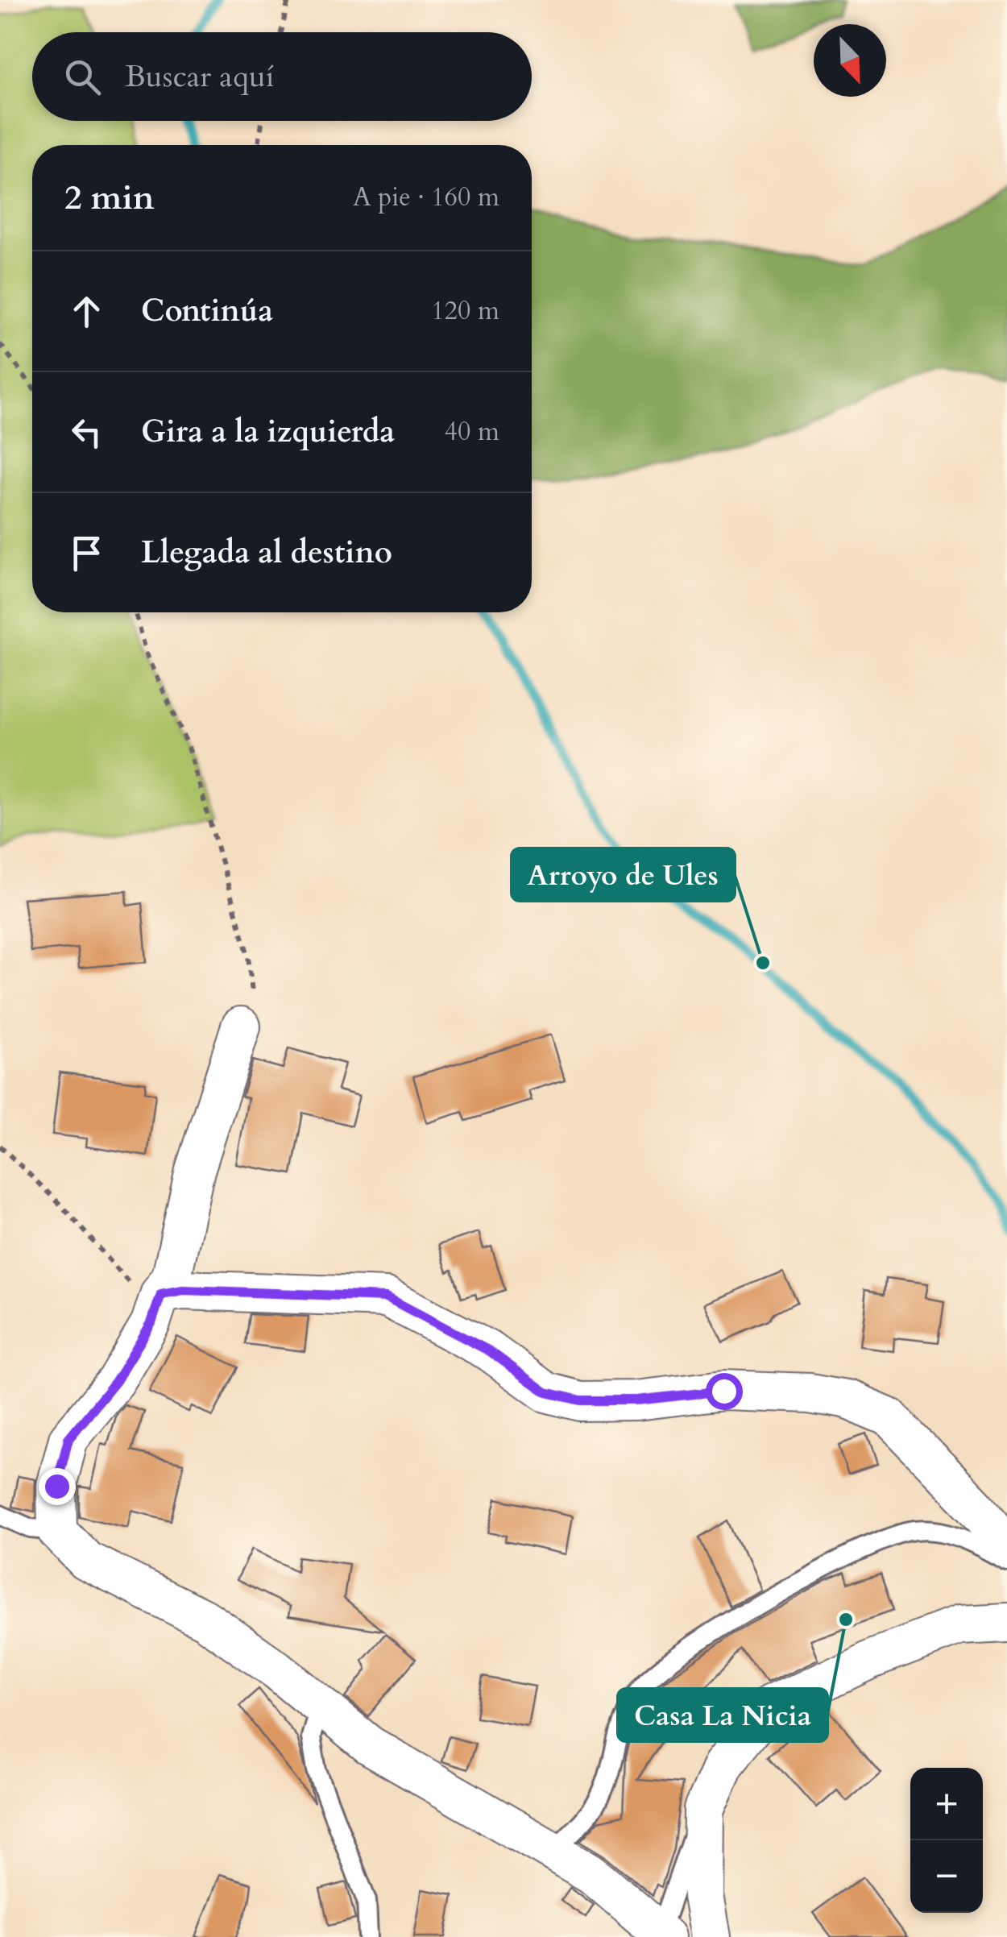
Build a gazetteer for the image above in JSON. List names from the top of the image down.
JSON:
{
  "places": ["Arroyo de Ules", "Casa La Nicia"],
  "north": "bottom right",
  "page": {
    "search": "Buscar aquí",
    "heading": ["2 min", "A pie · 160 m"],
    "list": [
      ["Continúa", "120 m"],
      ["Gira a la izquierda", "40 m"],
      "Llegada al destino"
    ],
    "map_buttons": ["+", "−"]
  }
}
